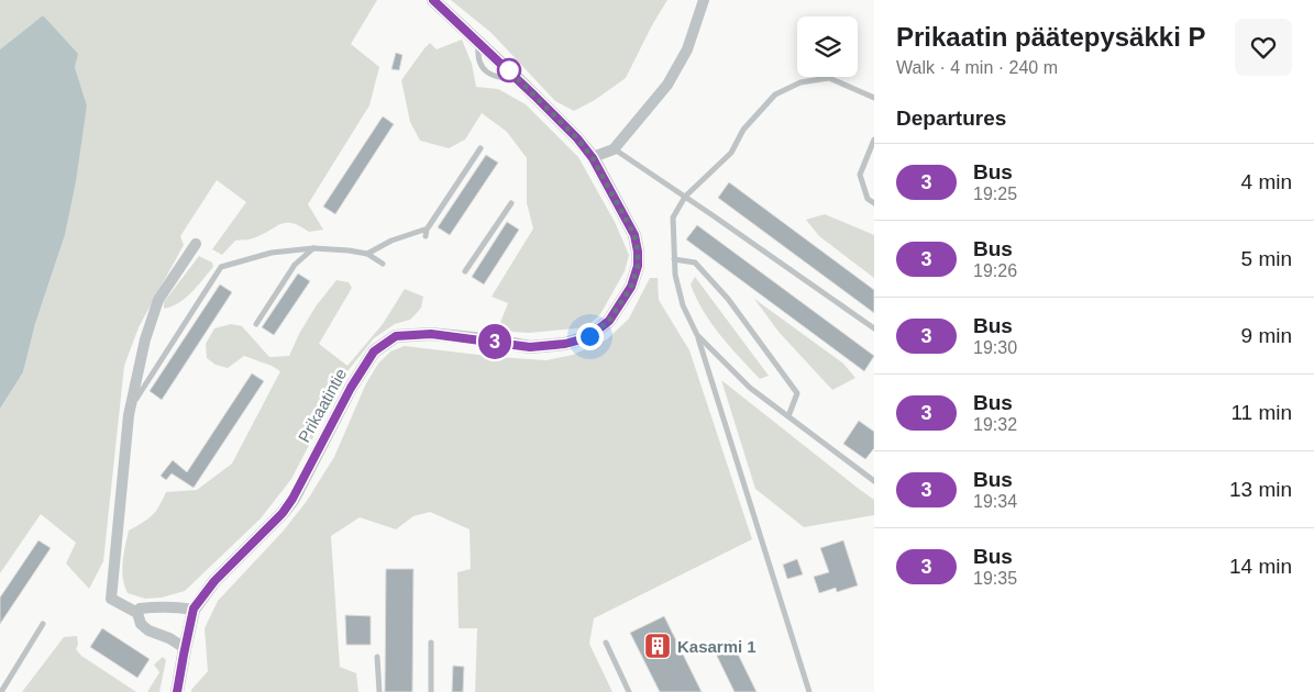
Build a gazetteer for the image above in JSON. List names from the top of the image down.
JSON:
{
  "streets": {
    "street": ["Prikaatintie"]
  },
  "places": {
    "building": ["Kasarmi 1"]
  },
  "lines": ["bus line 3"],
  "page": {
    "on_map": "3",
    "heading": [
      ["Prikaatin päätepysäkki P", "Walk · 4 min · 240 m"],
      "Departures"
    ],
    "list": [
      {
        "mark": "3",
        "name": "Bus",
        "note": "19:25",
        "value": "4 min"
      },
      {
        "mark": "3",
        "name": "Bus",
        "note": "19:26",
        "value": "5 min"
      },
      {
        "mark": "3",
        "name": "Bus",
        "note": "19:30",
        "value": "9 min"
      },
      {
        "mark": "3",
        "name": "Bus",
        "note": "19:32",
        "value": "11 min"
      },
      {
        "mark": "3",
        "name": "Bus",
        "note": "19:34",
        "value": "13 min"
      },
      {
        "mark": "3",
        "name": "Bus",
        "note": "19:35",
        "value": "14 min"
      }
    ]
  }
}
